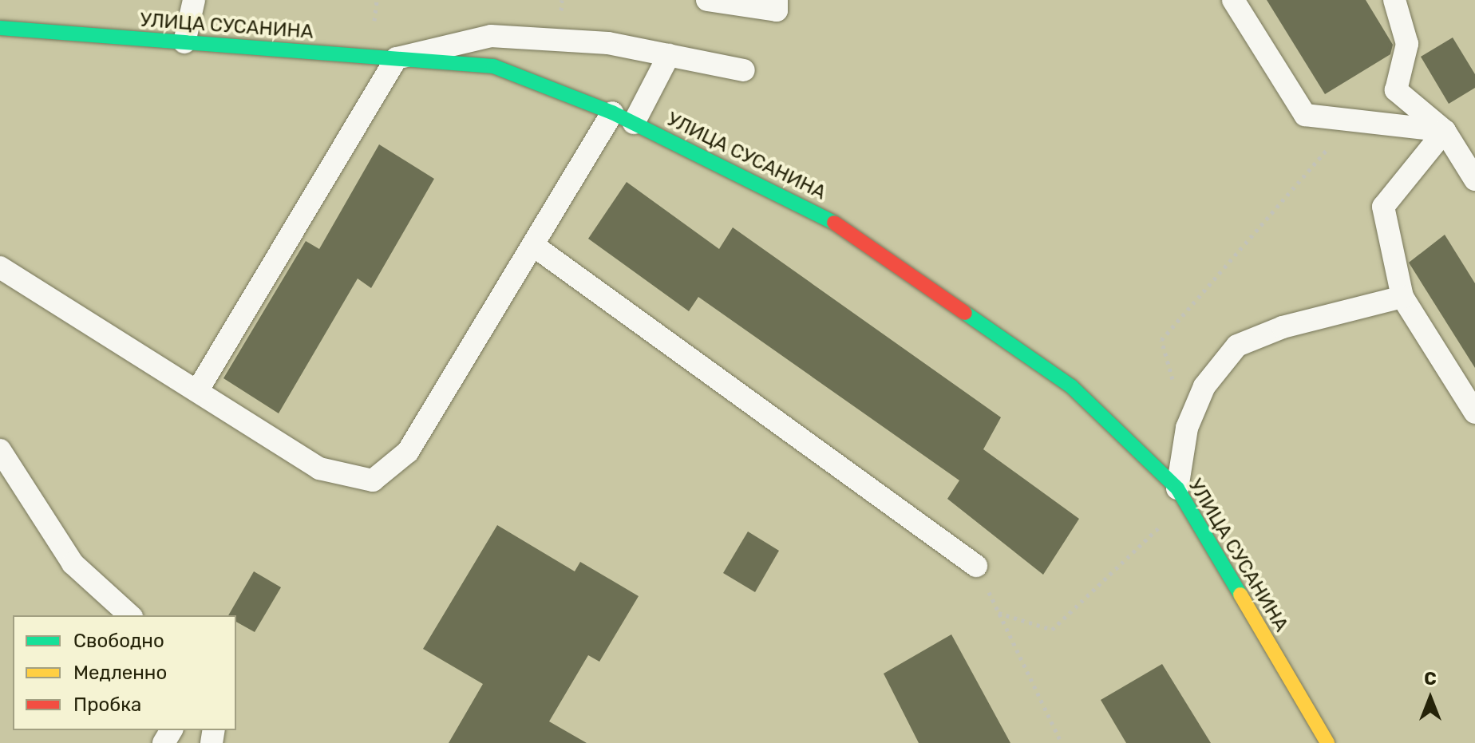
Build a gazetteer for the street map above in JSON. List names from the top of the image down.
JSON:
{
  "streets": {
    "street": ["УЛИЦА СУСАНИНА"]
  },
  "legend": ["Свободно", "Медленно", "Пробка"],
  "north": "top"
}
